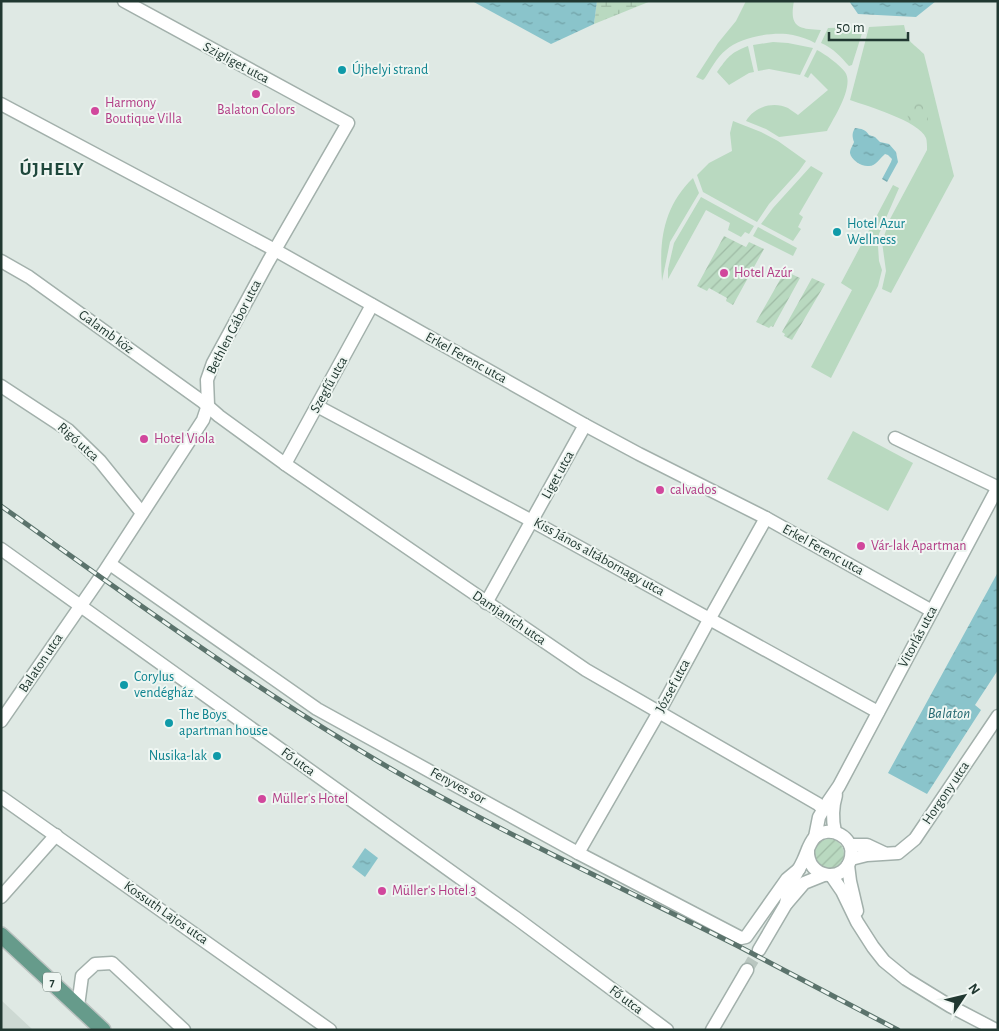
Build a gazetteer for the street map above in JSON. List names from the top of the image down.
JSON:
{
  "streets": {
    "main road": ["7"],
    "street": [
      "Szigliget utca",
      "Bethlen Gábor utca",
      "Galamb köz",
      "Erkel Ferenc utca",
      "Szegfű utca",
      "Rigó utca",
      "Liget utca",
      "Kiss János altábornagy utca",
      "Damjanich utca",
      "Vitorlás utca",
      "Balaton utca",
      "József utca",
      "Fő utca",
      "Fenyves sor",
      "Horgony utca",
      "Kossuth Lajos utca"
    ]
  },
  "crossings": [
    ["Szigliget utca", "Bethlen Gábor utca"],
    ["Bethlen Gábor utca", "Galamb köz"],
    ["Bethlen Gábor utca", "Erkel Ferenc utca"],
    ["Bethlen Gábor utca", "Rigó utca"],
    ["Bethlen Gábor utca", "Damjanich utca"],
    ["Bethlen Gábor utca", "Balaton utca"],
    ["Bethlen Gábor utca", "Fő utca"],
    ["Bethlen Gábor utca", "Fenyves sor"],
    ["Galamb köz", "Damjanich utca"],
    ["Erkel Ferenc utca", "Szegfű utca"],
    ["Erkel Ferenc utca", "Liget utca"],
    ["Erkel Ferenc utca", "Vitorlás utca"],
    ["Erkel Ferenc utca", "József utca"],
    ["Szegfű utca", "Kiss János altábornagy utca"],
    ["Szegfű utca", "Damjanich utca"],
    ["Liget utca", "Kiss János altábornagy utca"],
    ["Liget utca", "Damjanich utca"],
    ["Kiss János altábornagy utca", "Vitorlás utca"],
    ["Kiss János altábornagy utca", "József utca"],
    ["Damjanich utca", "Vitorlás utca"],
    ["Damjanich utca", "József utca"],
    ["Vitorlás utca", "Fenyves sor"],
    ["Vitorlás utca", "Horgony utca"],
    ["Balaton utca", "Fő utca"],
    ["József utca", "Fenyves sor"]
  ],
  "districts": ["ÚJHELY"],
  "water": ["Balaton"],
  "places": [
    "Újhelyi strand",
    "Balaton Colors",
    "Harmony Boutique Villa",
    "Hotel Azur Wellness",
    "Hotel Azúr",
    "Hotel Viola",
    "calvados",
    "Vár-lak Apartman",
    "Corylus vendégház",
    "The Boys apartman house",
    "Nusika-lak",
    "Müller's Hotel",
    "Müller's Hotel 3"
  ],
  "scale_bar": "50 m",
  "north": "top right"
}
